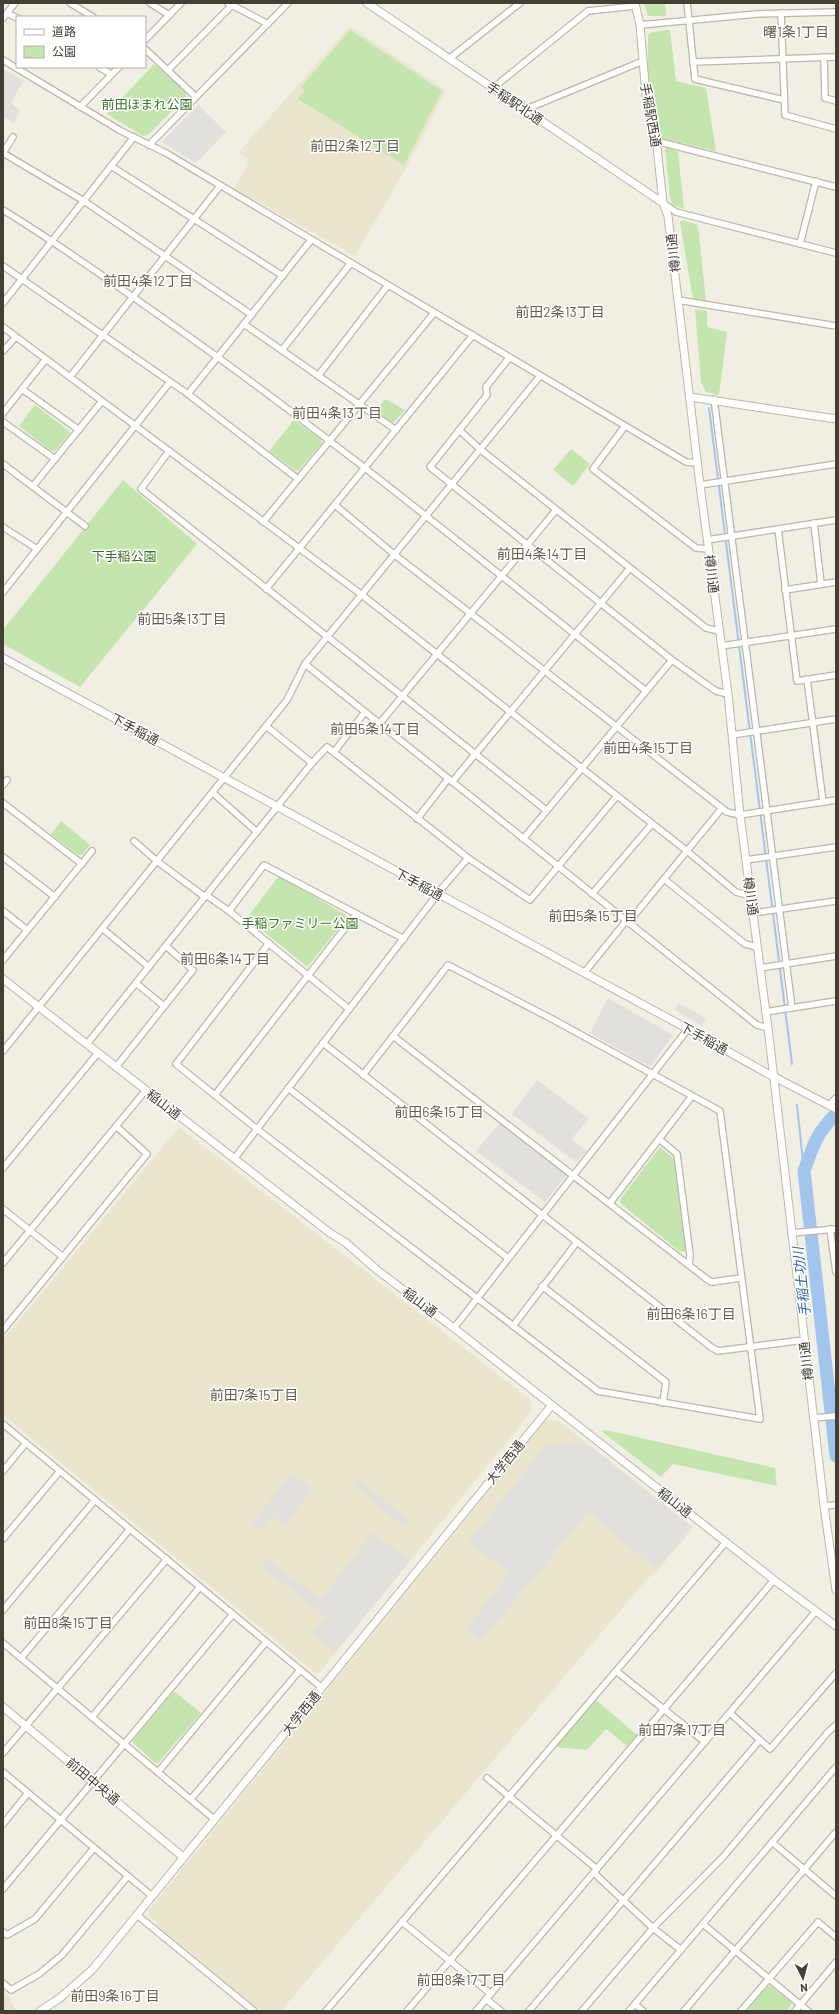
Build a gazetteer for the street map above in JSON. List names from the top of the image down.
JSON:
{
  "streets": {
    "street": [
      "手稲駅北通",
      "手稲駅西通",
      "樽川通",
      "下手稲通",
      "稲山通",
      "大学西通",
      "前田中央通"
    ]
  },
  "crossings": [
    ["手稲駅北通", "手稲駅西通"],
    ["手稲駅北通", "樽川通"],
    ["手稲駅西通", "樽川通"],
    ["樽川通", "下手稲通"],
    ["稲山通", "大学西通"],
    ["大学西通", "前田中央通"]
  ],
  "districts": [
    "曙1条1丁目",
    "前田2条12丁目",
    "前田4条12丁目",
    "前田2条13丁目",
    "前田4条13丁目",
    "前田4条14丁目",
    "前田5条13丁目",
    "前田5条14丁目",
    "前田4条15丁目",
    "前田5条15丁目",
    "前田6条14丁目",
    "前田6条15丁目",
    "前田6条16丁目",
    "前田7条15丁目",
    "前田8条15丁目",
    "前田7条17丁目",
    "前田8条17丁目",
    "前田9条16丁目"
  ],
  "water": ["手稲土功川"],
  "parks": ["前田ほまれ公園", "下手稲公園", "手稲ファミリー公園"],
  "legend": ["道路", "公園"],
  "north": "bottom"
}
